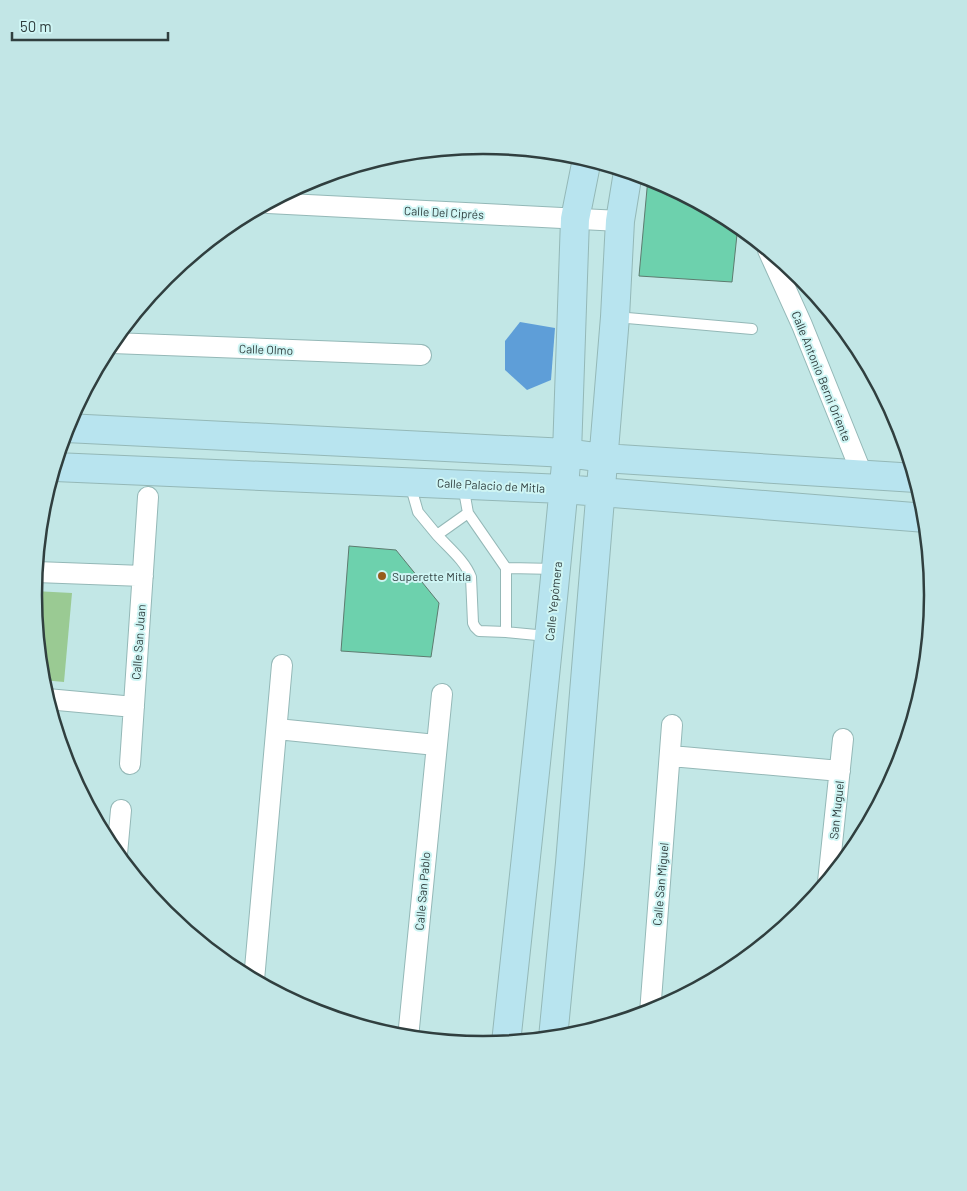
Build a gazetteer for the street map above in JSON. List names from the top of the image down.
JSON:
{
  "streets": {
    "main road": ["Calle Palacio de Mitla", "Calle Yepómera"],
    "street": [
      "Calle Del Ciprés",
      "Calle Olmo",
      "Calle Antonio Berni Oriente",
      "Calle San Juan",
      "San Muguel",
      "Calle San Miguel",
      "Calle San Pablo"
    ]
  },
  "crossings": [
    ["Calle Del Ciprés", "Calle Yepómera"],
    ["Calle Palacio de Mitla", "Calle Yepómera"]
  ],
  "places": ["Superette Mitla"],
  "scale_bar": "50 m"
}
